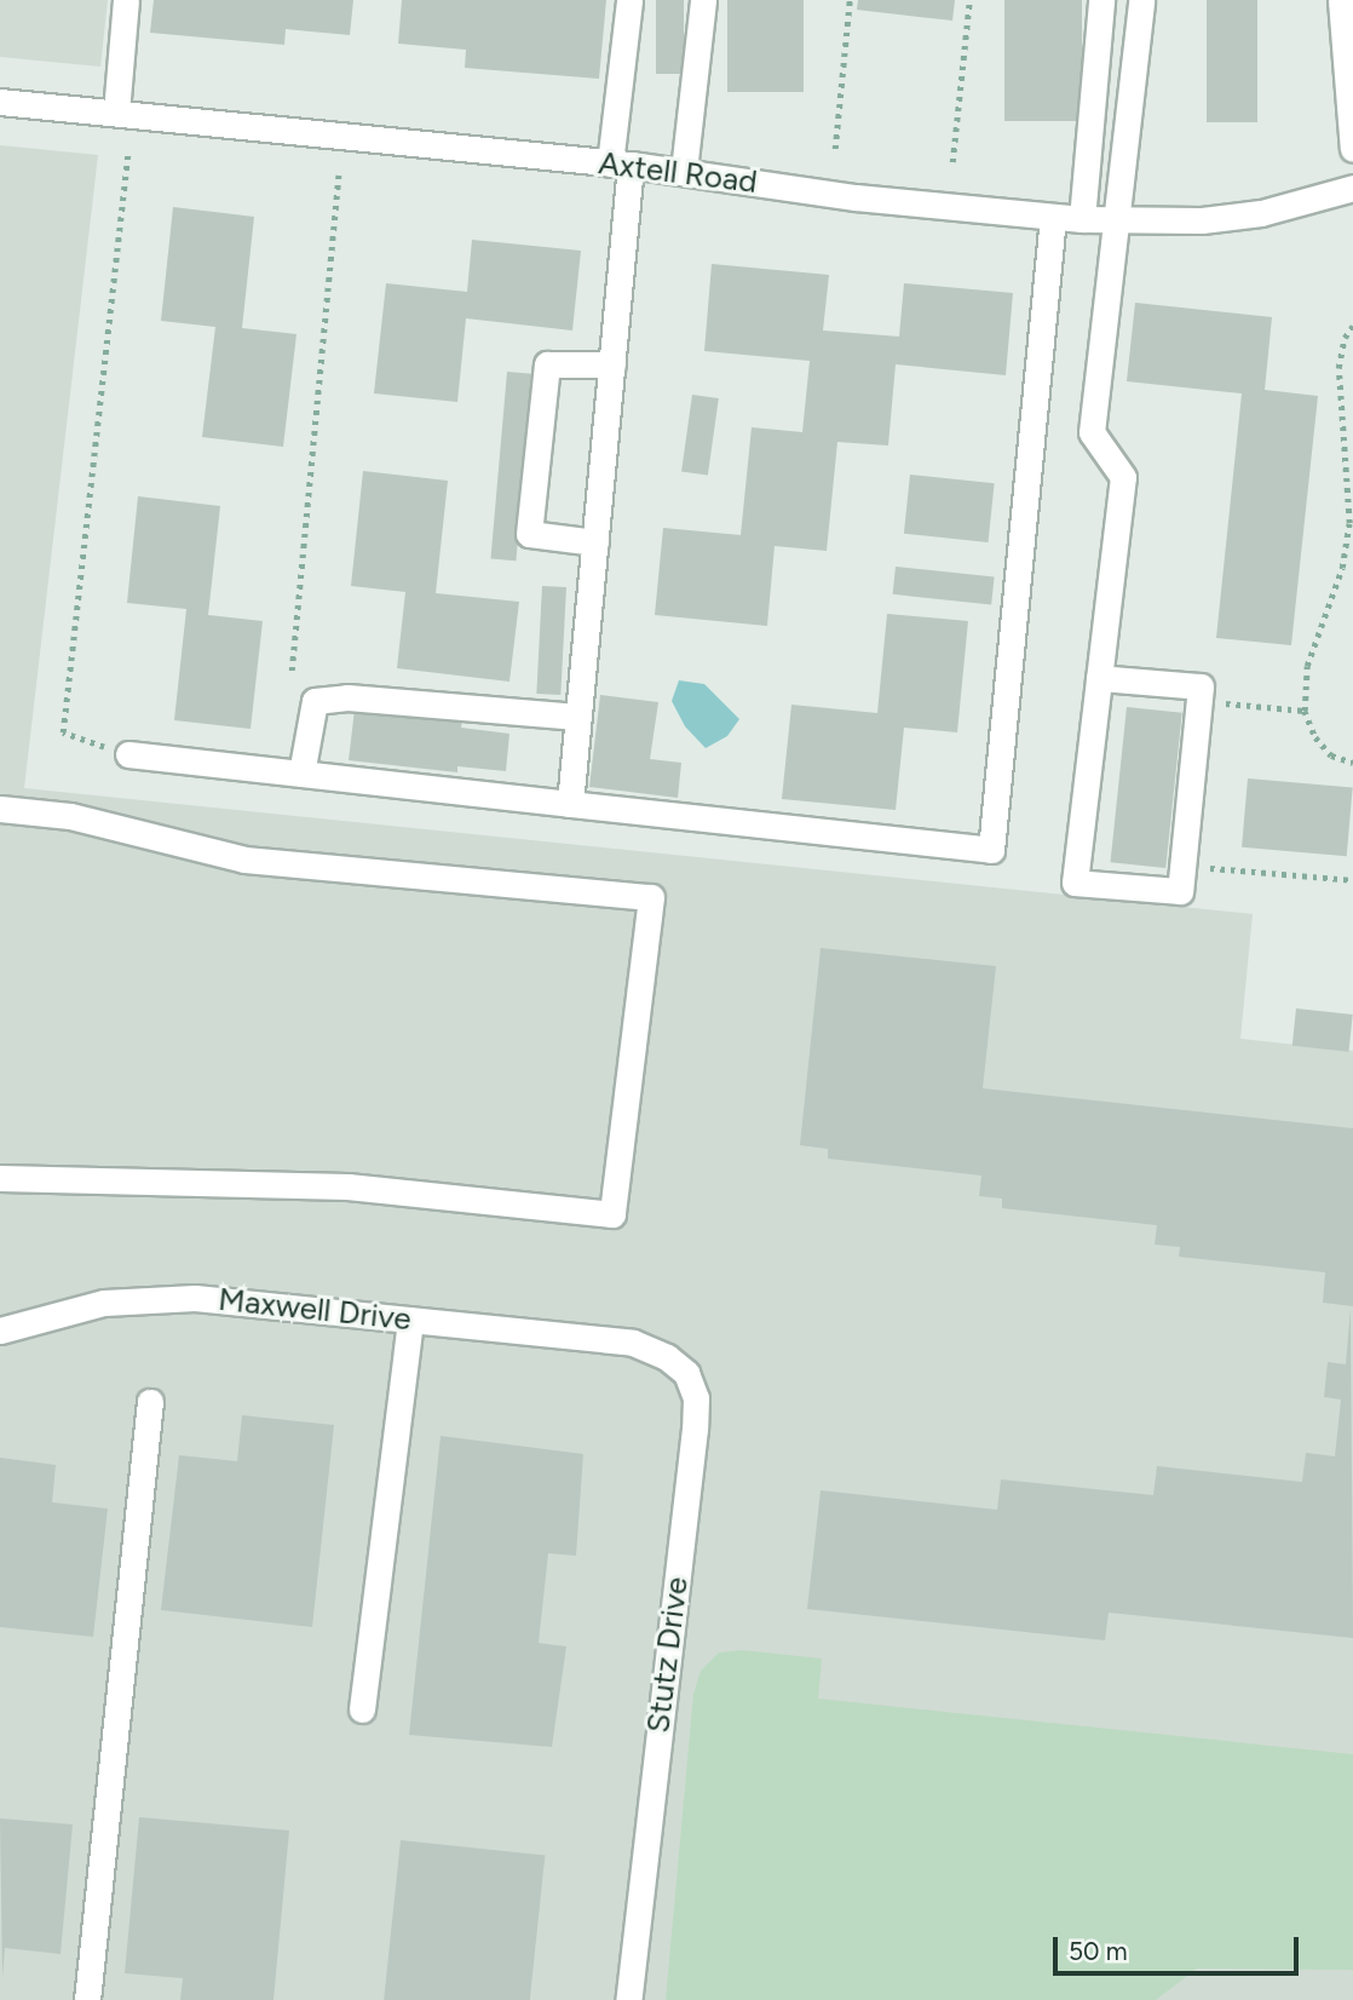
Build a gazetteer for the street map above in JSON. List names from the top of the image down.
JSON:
{
  "streets": {
    "street": ["Axtell Road", "Maxwell Drive", "Stutz Drive"]
  },
  "crossings": [
    ["Maxwell Drive", "Stutz Drive"]
  ],
  "scale_bar": "50 m"
}
